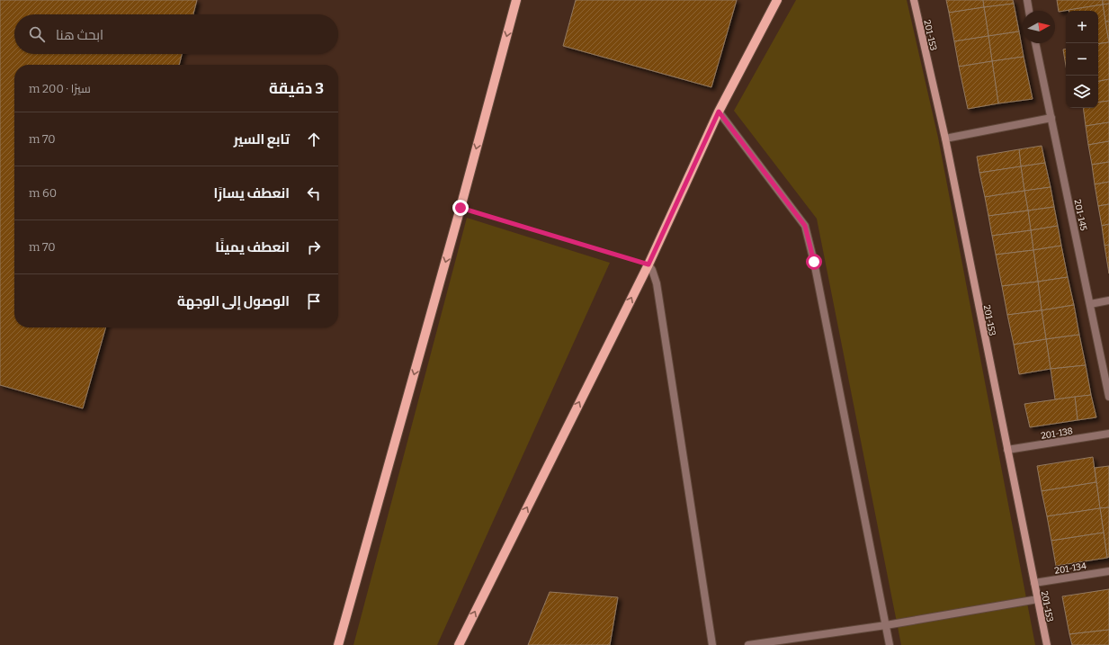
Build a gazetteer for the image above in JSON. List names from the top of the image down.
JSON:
{
  "streets": {
    "street": [
      "201-153",
      "201-145",
      "201-138",
      "201-134"
    ]
  },
  "crossings": [
    ["201-153", "201-138"],
    ["201-153", "201-134"]
  ],
  "north": "right",
  "page": {
    "map_buttons": ["+", "−"],
    "search": "ابحث هنا",
    "heading": ["3 دقيقة", "سيرًا · 200 m"],
    "list": [
      ["تابع السير", "70 m"],
      ["انعطف يسارًا", "60 m"],
      ["انعطف يمينًا", "70 m"],
      "الوصول إلى الوجهة"
    ]
  }
}
